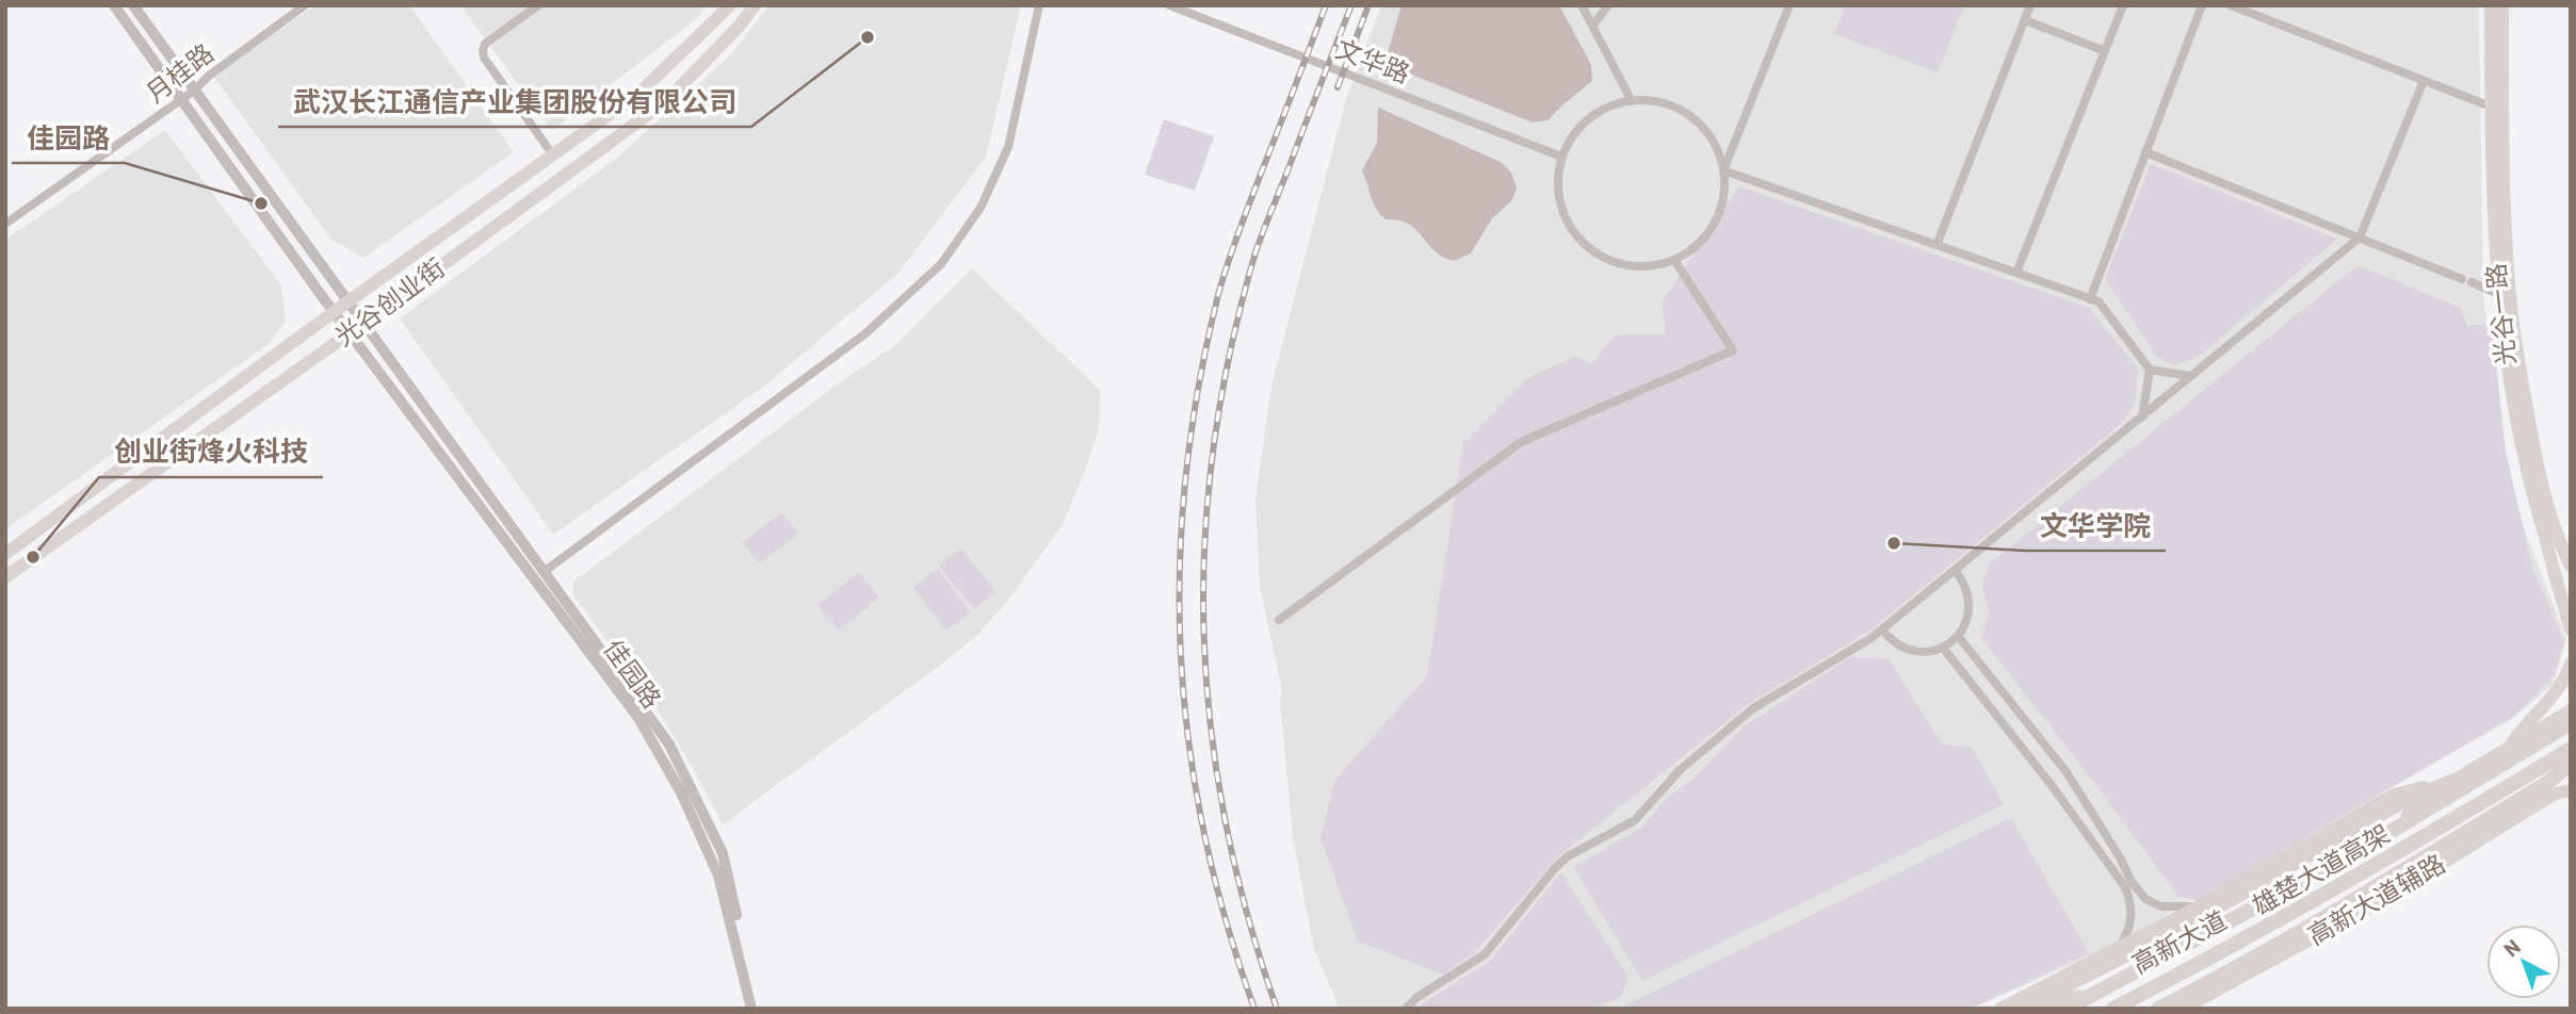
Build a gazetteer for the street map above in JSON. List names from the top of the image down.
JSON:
{
  "streets": {
    "highway": ["雄楚大道高架"],
    "main road": [
      "光谷创业街",
      "光谷一路",
      "高新大道辅路",
      "高新大道"
    ],
    "street": ["文华路", "月桂路", "佳园路"]
  },
  "crossings": [
    ["月桂路", "佳园路"],
    ["光谷创业街", "佳园路"]
  ],
  "places": [
    "武汉长江通信产业集团股份有限公司",
    "佳园路",
    "文华学院",
    "创业街烽火科技"
  ],
  "north": "top left"
}
